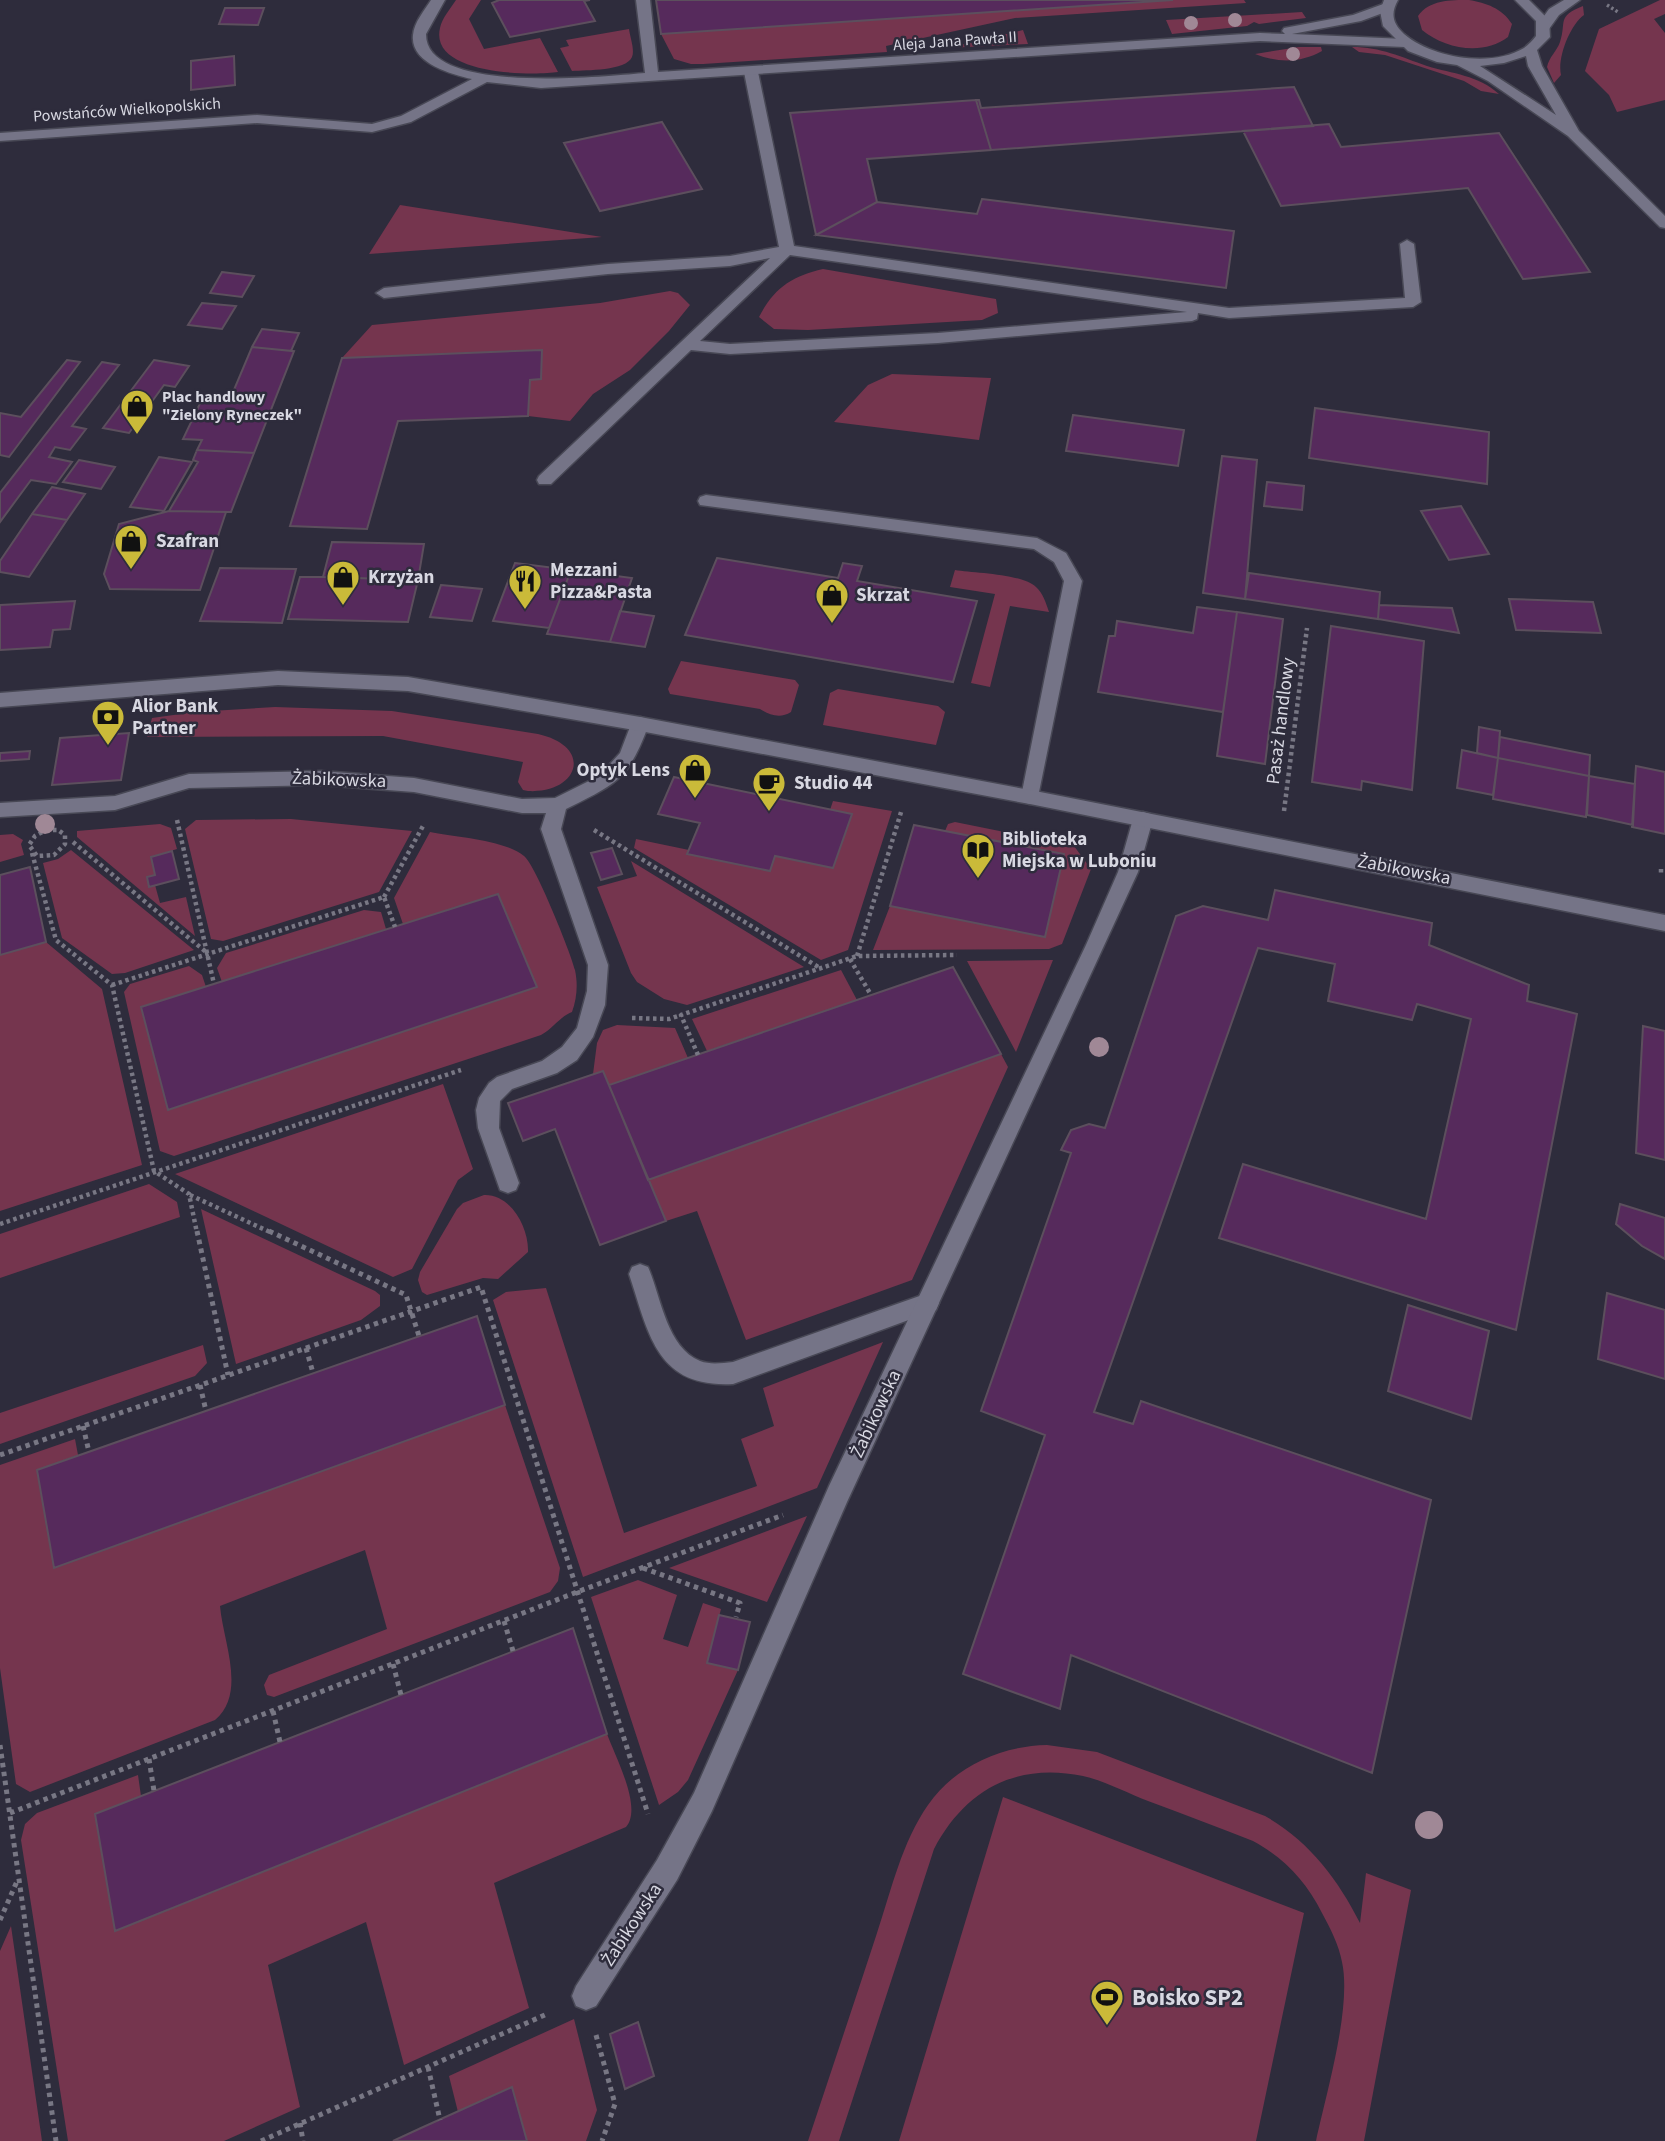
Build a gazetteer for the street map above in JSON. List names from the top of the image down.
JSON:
{
  "streets": {
    "street": ["Aleja Jana Pawła II", "Powstańców Wielkopolskich", "Żabikowska"],
    "path": ["Pasaż handlowy"]
  },
  "crossings": [
    ["Aleja Jana Pawła II", "Powstańców Wielkopolskich"]
  ],
  "places": {
    "shop": [
      "Plac handlowy \"Zielony Ryneczek\"",
      "Szafran",
      "Krzyżan",
      "Skrzat",
      "Optyk Lens"
    ],
    "restaurant": ["Mezzani Pizza&Pasta"],
    "bank": ["Alior Bank Partner"],
    "cafe": ["Studio 44"],
    "library": ["Biblioteka Miejska w Luboniu"],
    "sports": ["Boisko SP2"]
  }
}
